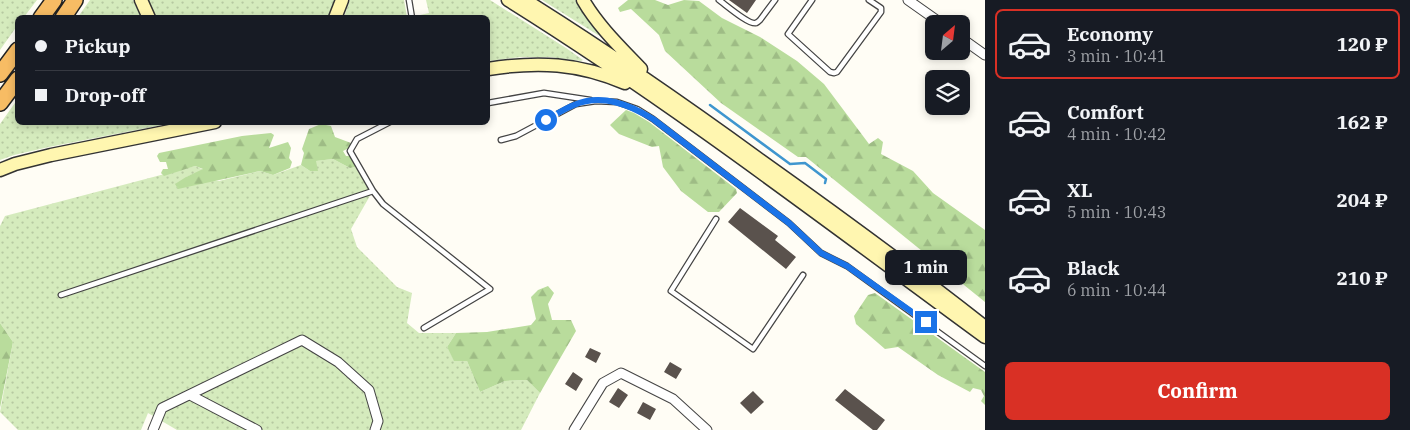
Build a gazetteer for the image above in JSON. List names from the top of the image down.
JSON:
{
  "north": "top right",
  "page": {
    "list": [
      {
        "name": "Economy",
        "note": "3 min · 10:41",
        "value": "120 ₽"
      },
      {
        "name": "Comfort",
        "note": "4 min · 10:42",
        "value": "162 ₽"
      },
      {
        "name": "XL",
        "note": "5 min · 10:43",
        "value": "204 ₽"
      },
      {
        "name": "Black",
        "note": "6 min · 10:44",
        "value": "210 ₽"
      }
    ],
    "banner": ["Pickup", "Drop-off"],
    "bubble": "1 min",
    "buttons": "Confirm"
  }
}
